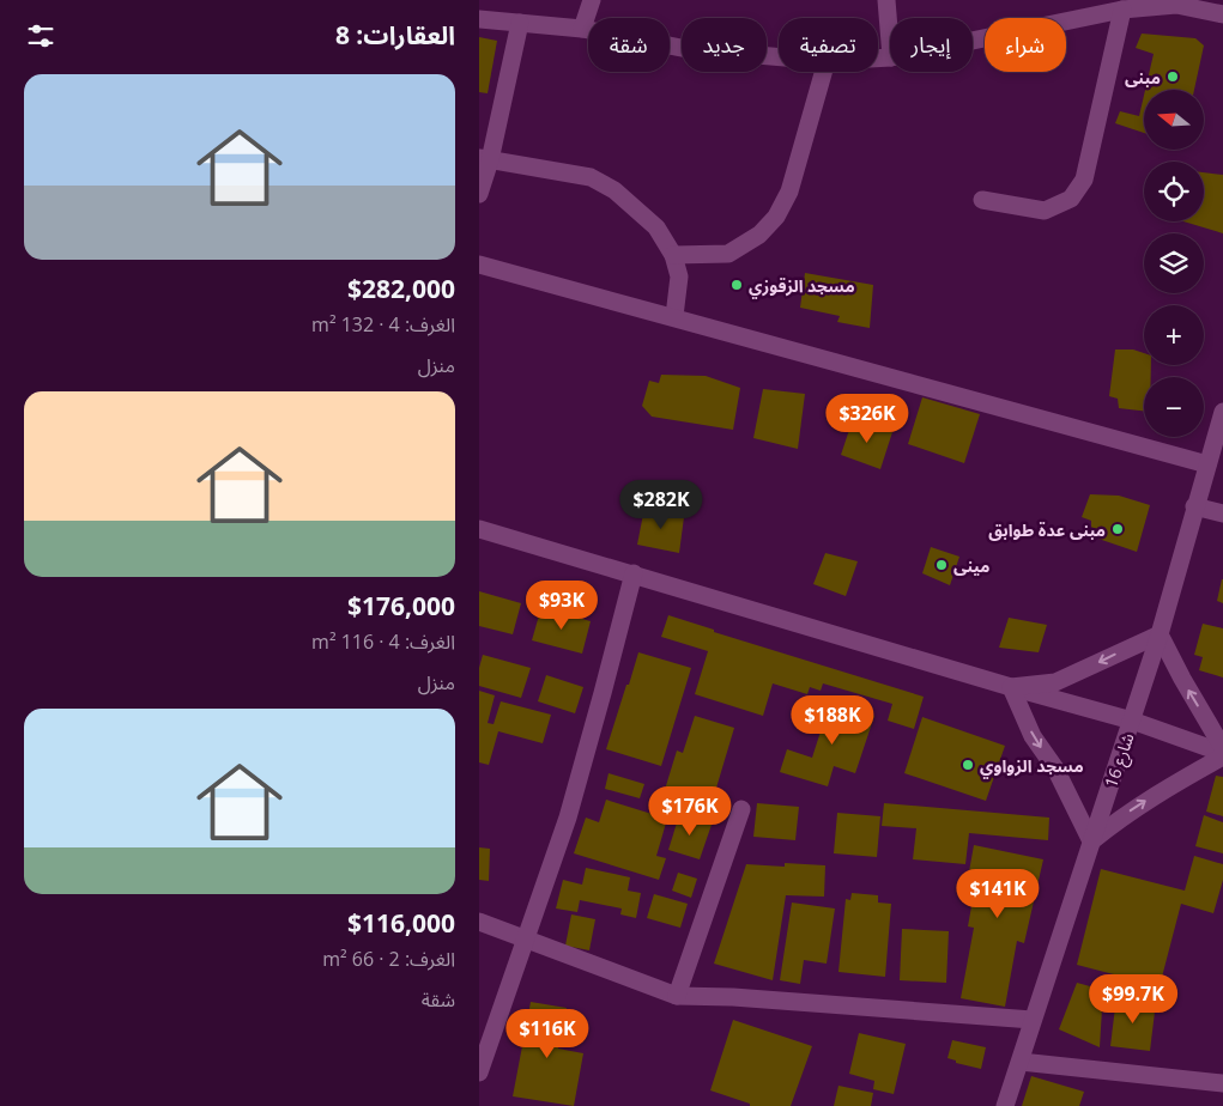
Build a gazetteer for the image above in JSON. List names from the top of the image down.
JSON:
{
  "streets": {
    "street": ["شارع 16"]
  },
  "places": [
    "مبنى",
    "مسجد الزقوزي",
    "مبنى عدة طوابق",
    "مينى",
    "مسجد الزواوي"
  ],
  "north": "left",
  "page": {
    "heading": "العقارات: 8",
    "chip": [
      "شراء",
      "إيجار",
      "تصفية",
      "جديد",
      "شقة"
    ],
    "list": [
      {
        "name": "$282,000",
        "note": "الغرف: 4 · 132 m² · منزل"
      },
      {
        "name": "$176,000",
        "note": "الغرف: 4 · 116 m² · منزل"
      },
      {
        "name": "$116,000",
        "note": "الغرف: 2 · 66 m² · شقة"
      }
    ],
    "map_buttons": ["+", "−"],
    "price": [
      "$326K",
      "$282K",
      "$93K",
      "$188K",
      "$176K",
      "$141K",
      "$99.7K",
      "$116K"
    ]
  }
}
